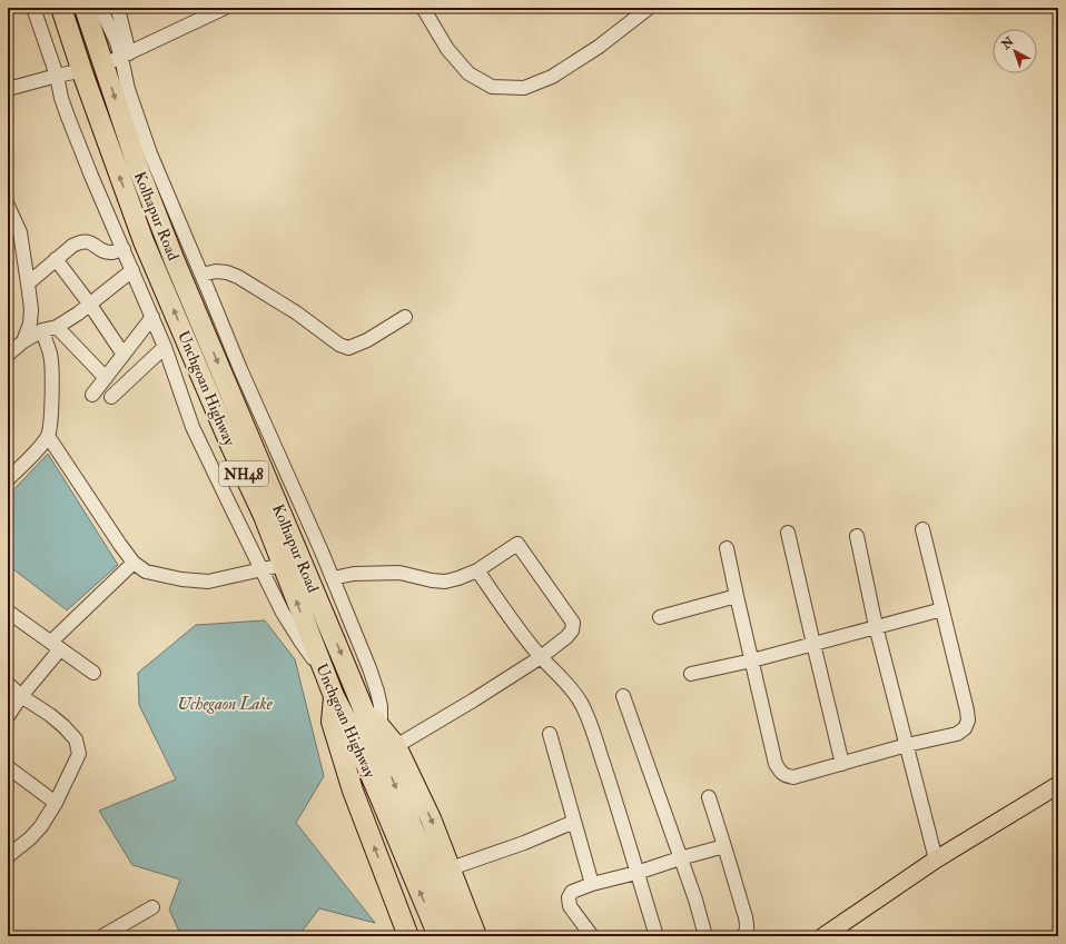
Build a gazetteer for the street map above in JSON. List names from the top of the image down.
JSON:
{
  "streets": {
    "highway": ["Kolhapur Road", "Unchgoan Highway", "NH48"]
  },
  "water": ["Uchegaon Lake"],
  "north": "top left"
}
